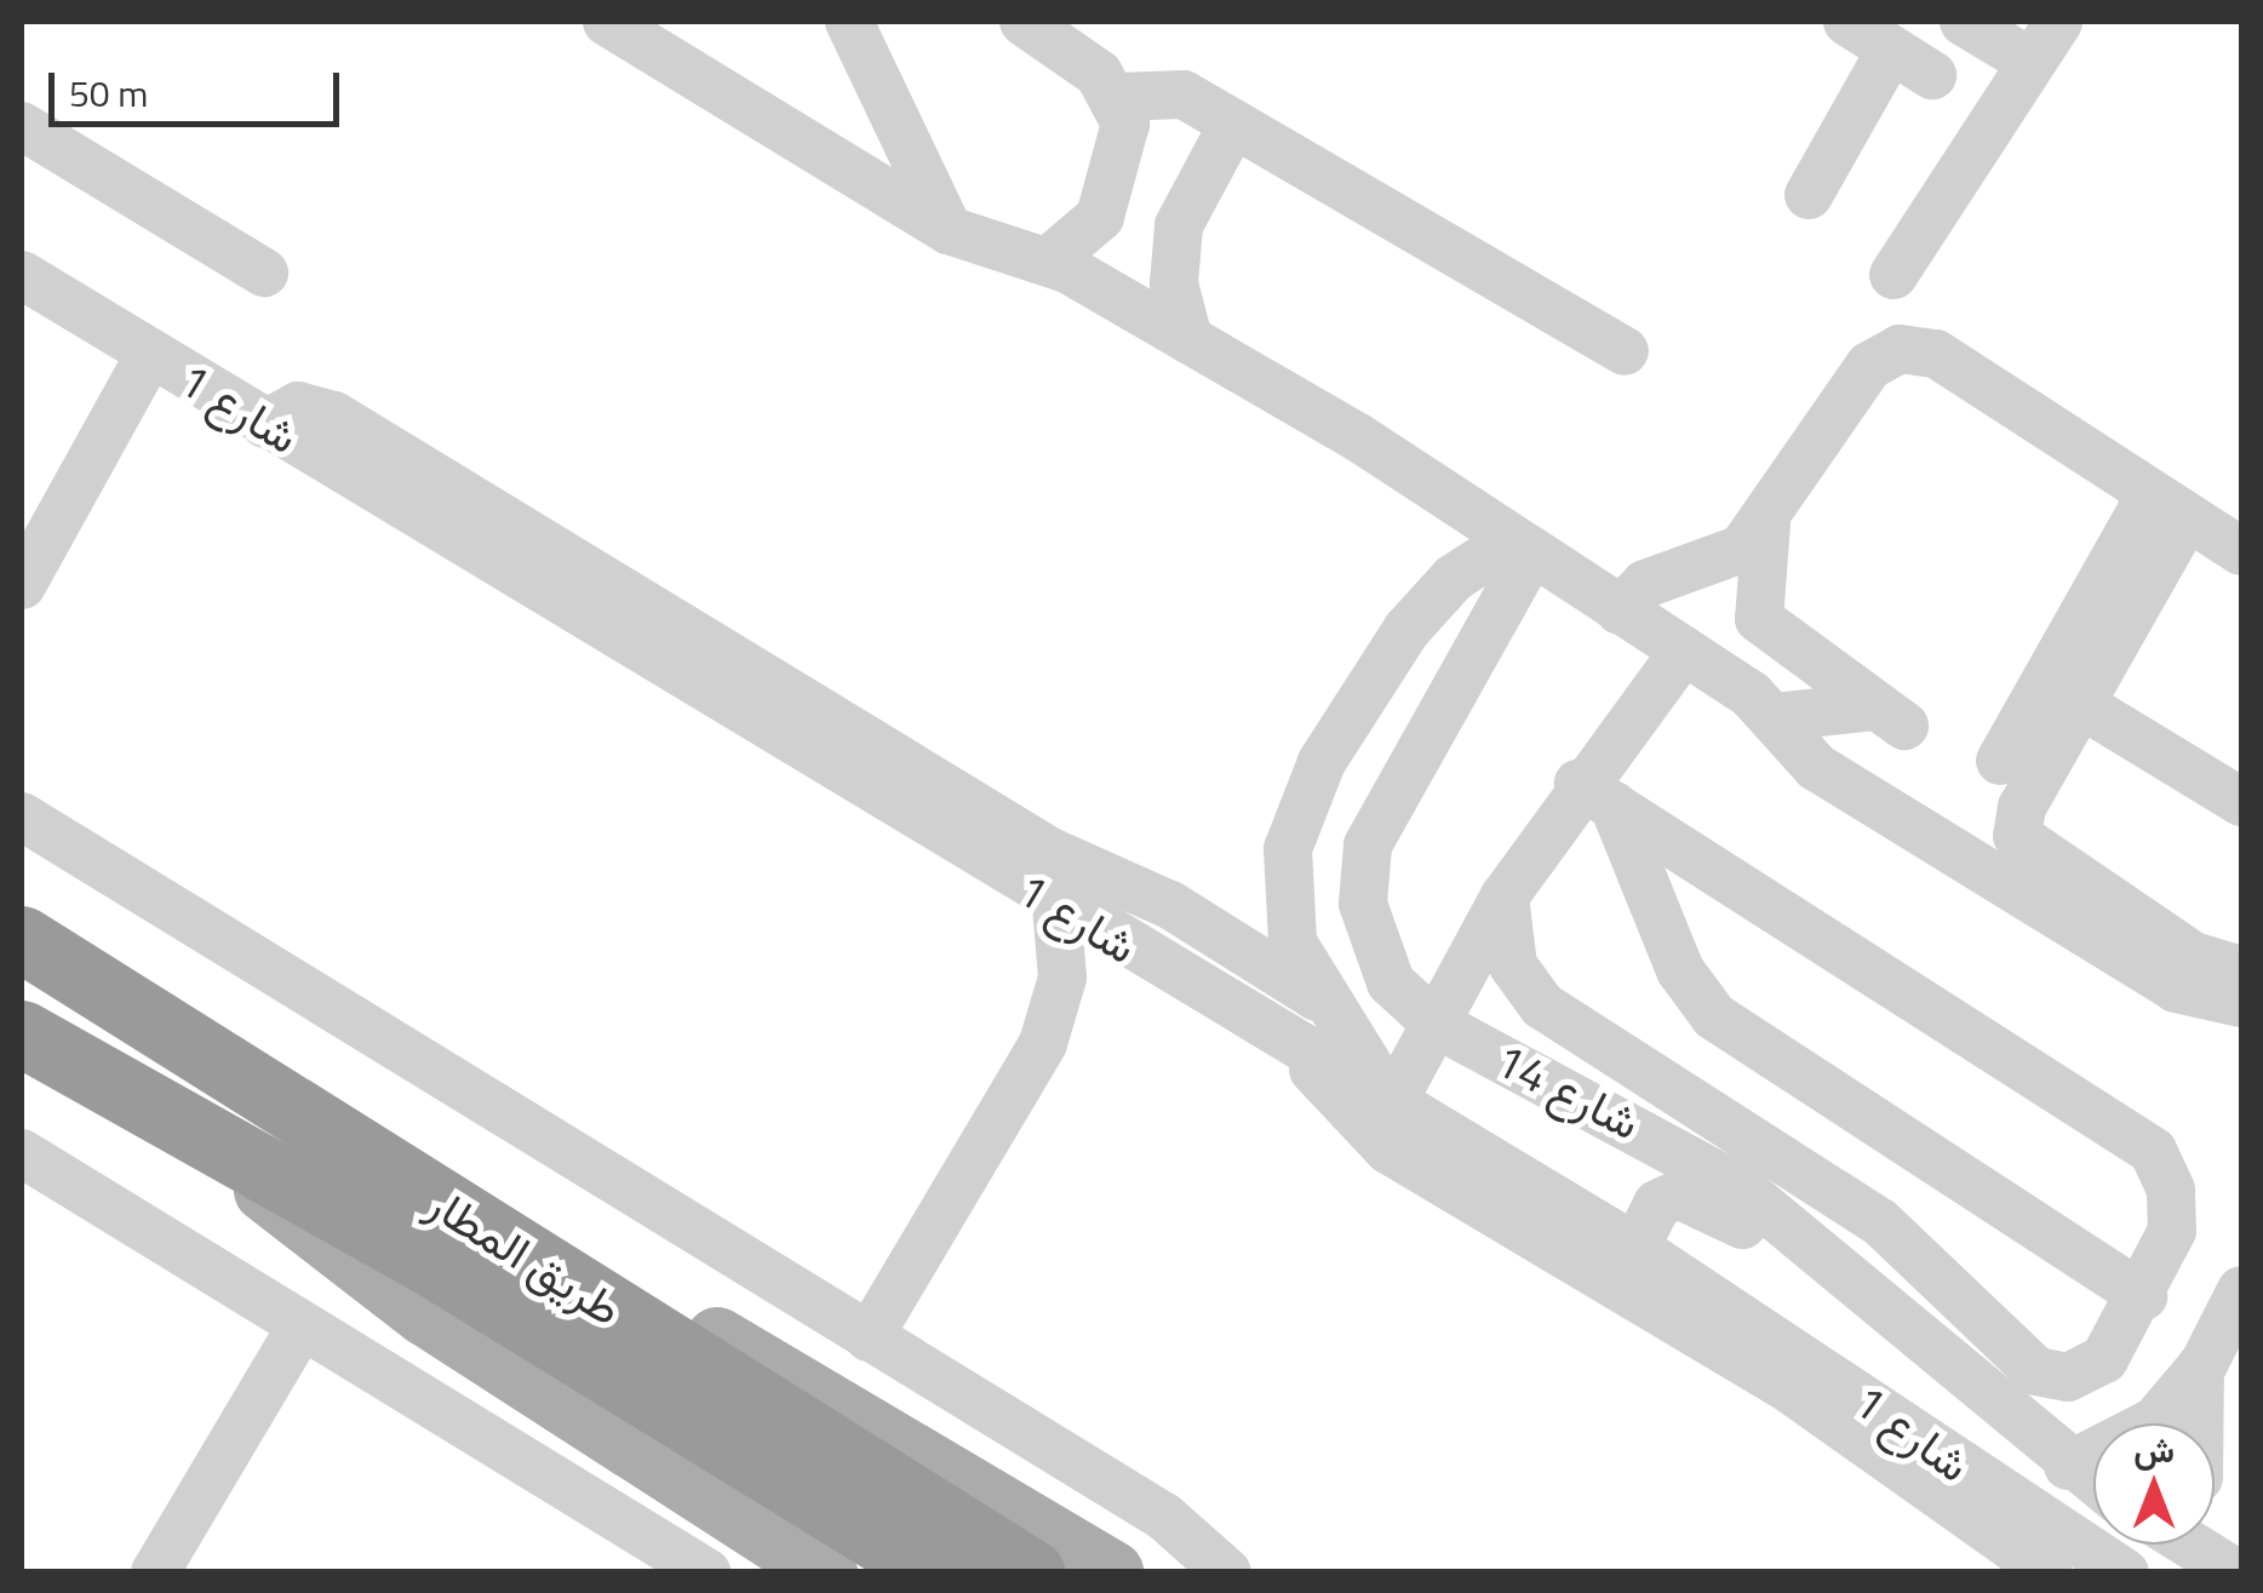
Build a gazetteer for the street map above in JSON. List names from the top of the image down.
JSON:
{
  "streets": {
    "highway": ["طريق المطار"],
    "street": ["شارع 1", "شارع 14"]
  },
  "scale_bar": "50 m",
  "north": "top"
}
